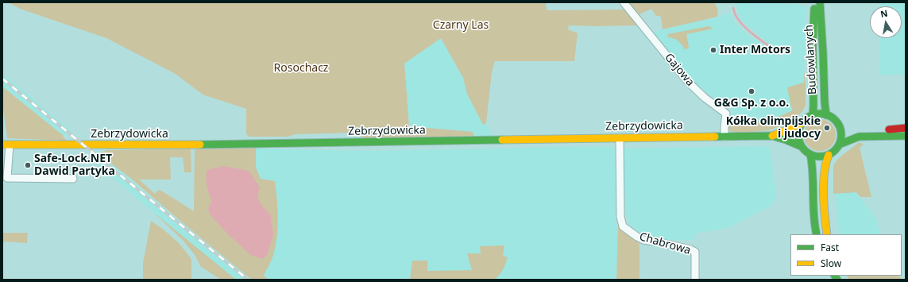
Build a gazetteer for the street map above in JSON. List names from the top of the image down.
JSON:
{
  "streets": {
    "street": [
      "Budowlanych",
      "Gajowa",
      "Zebrzydowicka",
      "Chabrowa"
    ]
  },
  "crossings": [
    ["Budowlanych", "Zebrzydowicka"],
    ["Gajowa", "Zebrzydowicka"],
    ["Zebrzydowicka", "Chabrowa"]
  ],
  "parks": ["Czarny Las", "Rosochacz"],
  "places": [
    "Inter Motors",
    "G&G Sp. z o.o.",
    "Kółka olimpijskie i judocy",
    "Safe-Lock.NET Dawid Partyka"
  ],
  "legend": ["Fast", "Slow"],
  "north": "top"
}
